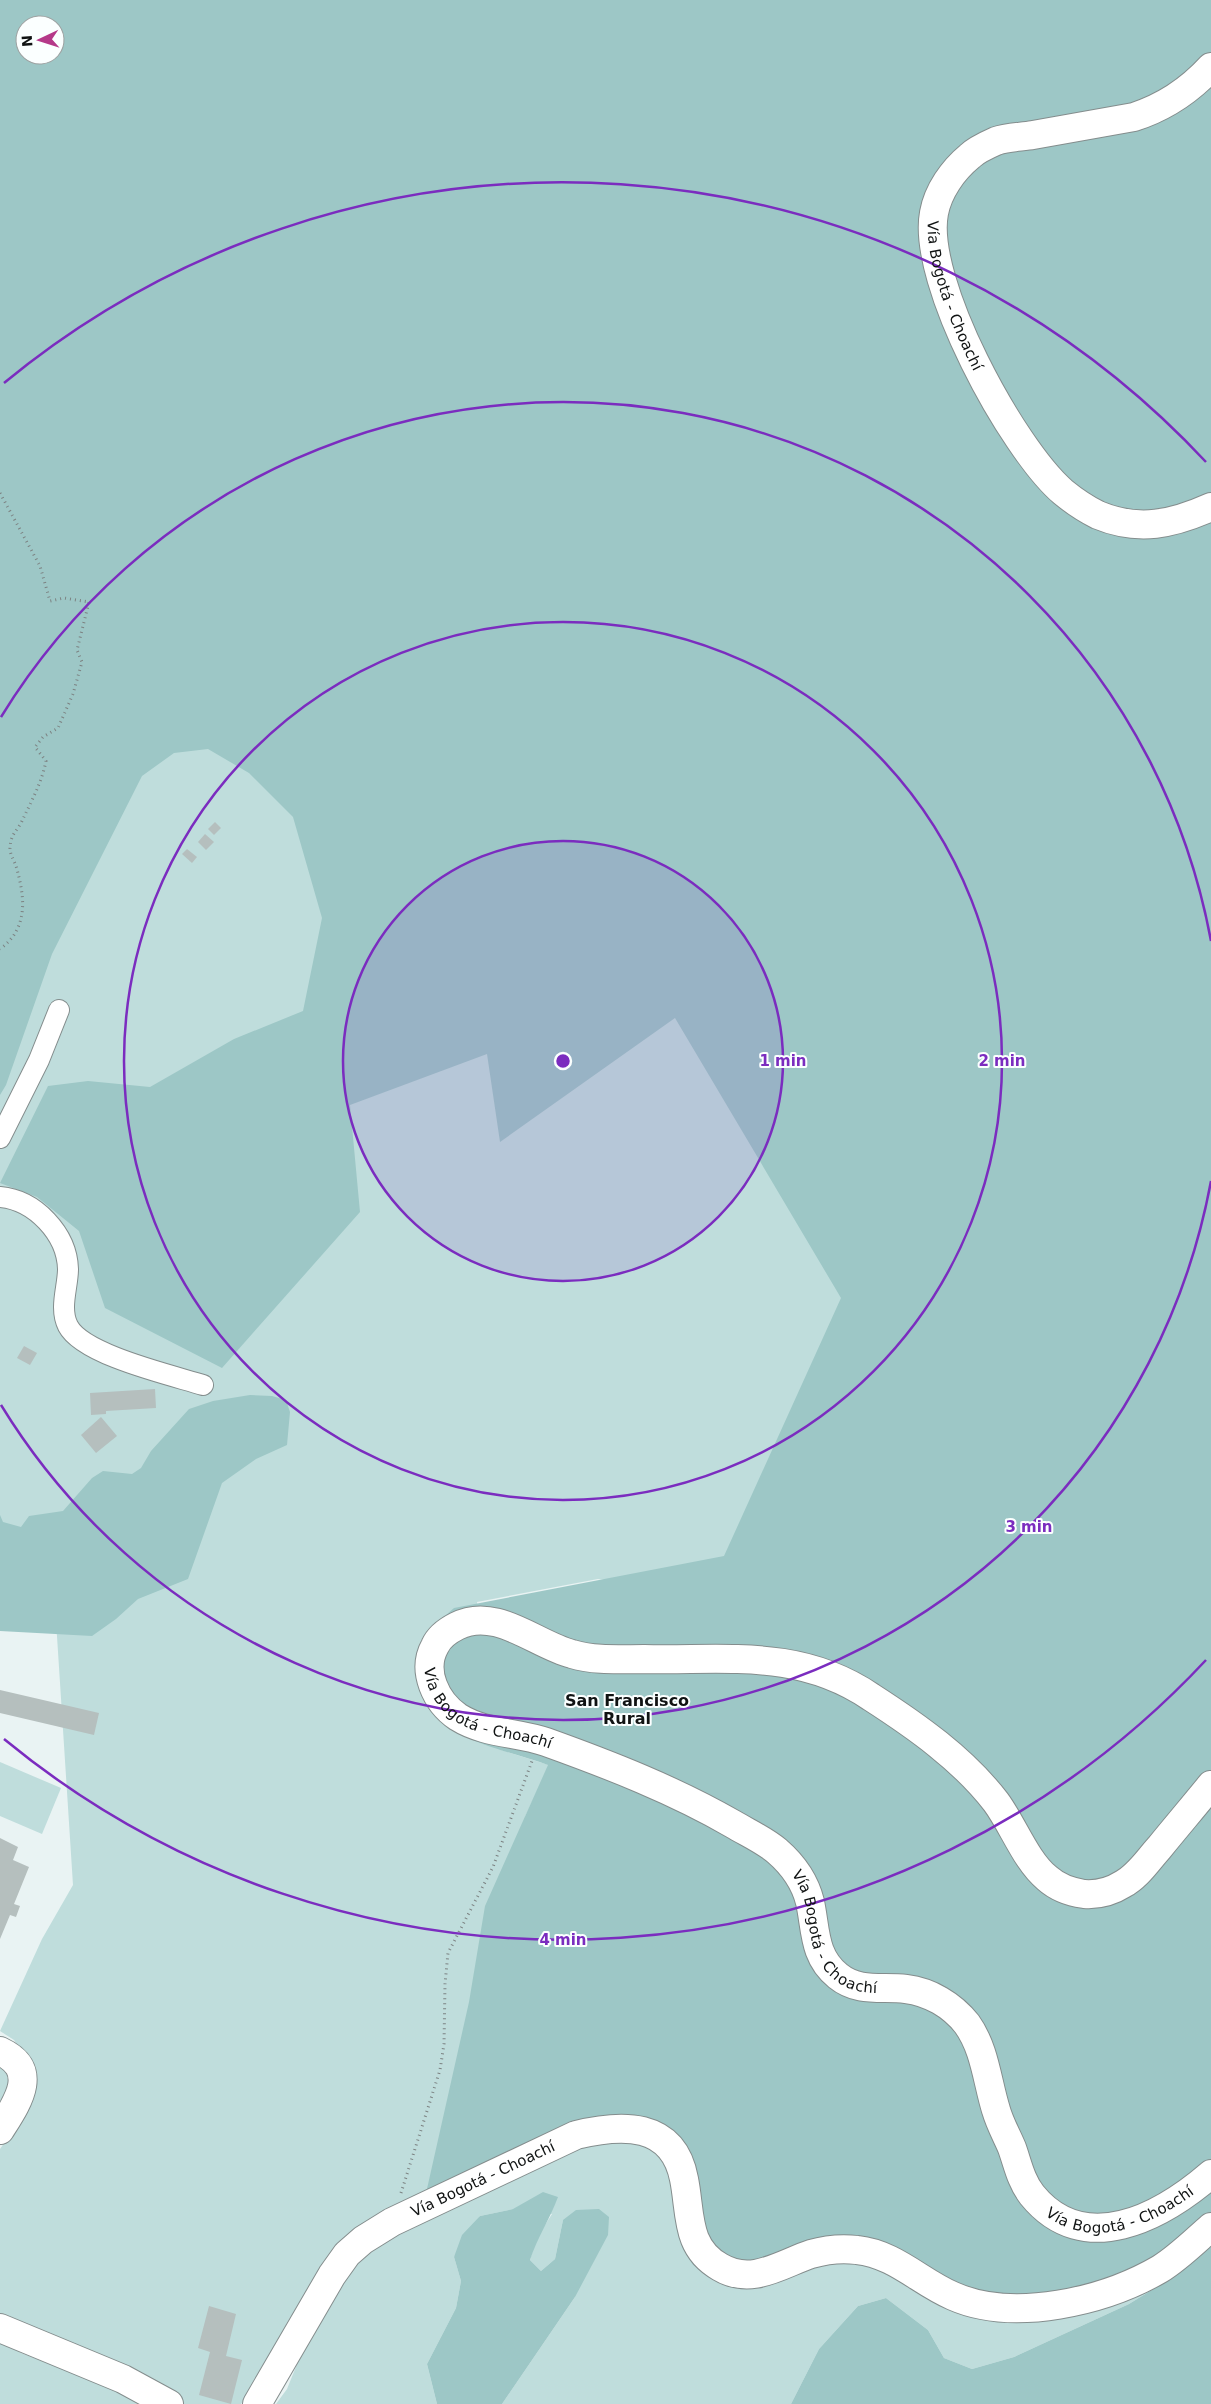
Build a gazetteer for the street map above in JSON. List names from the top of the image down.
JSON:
{
  "streets": {
    "main road": ["Vía Bogotá - Choachí"]
  },
  "districts": ["San Francisco Rural"],
  "north": "left",
  "rings": [
    "1 min",
    "2 min",
    "3 min",
    "4 min"
  ]
}
